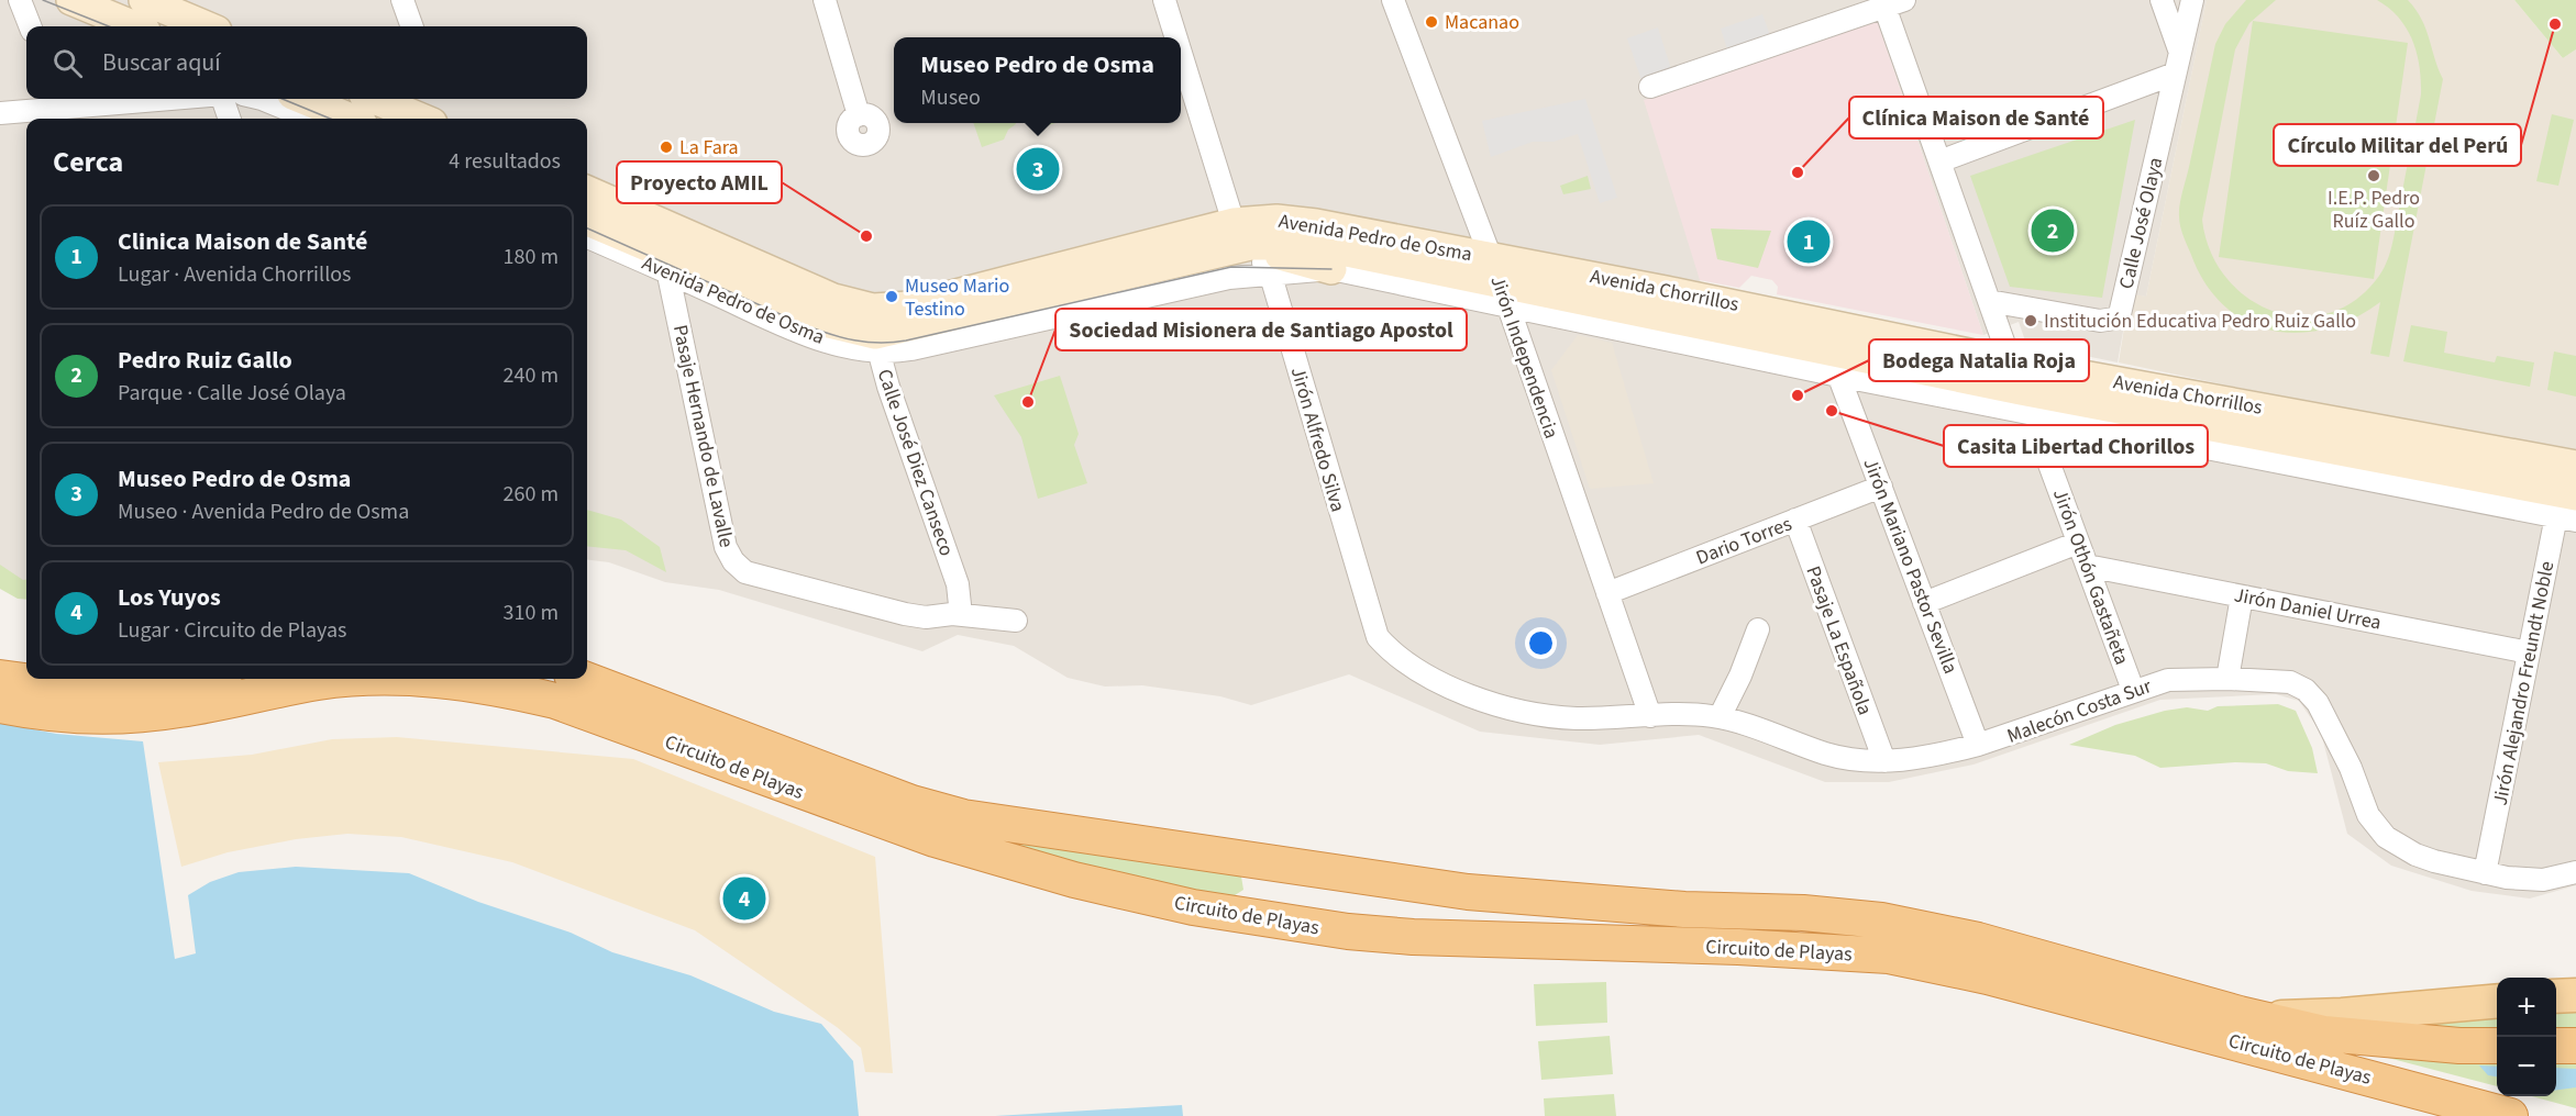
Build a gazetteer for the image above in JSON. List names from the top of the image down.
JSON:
{
  "streets": {
    "highway": ["Circuito de Playas"],
    "main road": ["Avenida Pedro de Osma", "Avenida Chorrillos"],
    "street": [
      "Calle José Olaya",
      "Jirón Independencia",
      "Pasaje Hernando de Lavalle",
      "Jirón Alfredo Silva",
      "Calle José Diez Canseco",
      "Dario Torres",
      "Jirón Mariano Pastor Sevilla",
      "Jirón Othón Gastañeta",
      "Jirón Daniel Urrea",
      "Pasaje La Española",
      "Jirón Alejandro Freundt Noble",
      "Malecón Costa Sur"
    ]
  },
  "crossings": [
    ["Calle José Olaya", "Jirón Othón Gastañeta"],
    ["Avenida Pedro de Osma", "Avenida Chorrillos"],
    ["Avenida Pedro de Osma", "Jirón Independencia"],
    ["Avenida Pedro de Osma", "Pasaje Hernando de Lavalle"],
    ["Avenida Pedro de Osma", "Jirón Alfredo Silva"],
    ["Avenida Pedro de Osma", "Calle José Diez Canseco"],
    ["Avenida Chorrillos", "Jirón Independencia"],
    ["Avenida Chorrillos", "Jirón Mariano Pastor Sevilla"],
    ["Avenida Chorrillos", "Jirón Othón Gastañeta"],
    ["Avenida Chorrillos", "Jirón Alejandro Freundt Noble"],
    ["Jirón Independencia", "Dario Torres"],
    ["Jirón Independencia", "Malecón Costa Sur"],
    ["Pasaje Hernando de Lavalle", "Calle José Diez Canseco"],
    ["Jirón Alfredo Silva", "Malecón Costa Sur"],
    ["Dario Torres", "Jirón Mariano Pastor Sevilla"],
    ["Dario Torres", "Pasaje La Española"],
    ["Jirón Mariano Pastor Sevilla", "Malecón Costa Sur"],
    ["Jirón Othón Gastañeta", "Jirón Daniel Urrea"],
    ["Jirón Othón Gastañeta", "Malecón Costa Sur"],
    ["Jirón Daniel Urrea", "Jirón Alejandro Freundt Noble"],
    ["Pasaje La Española", "Malecón Costa Sur"],
    ["Jirón Alejandro Freundt Noble", "Malecón Costa Sur"]
  ],
  "places": [
    "Macanao",
    "Círculo Militar del Perú",
    "La Fara",
    "Clínica Maison de Santé",
    "I.E.P. Pedro Ruíz Gallo",
    "Proyecto AMIL",
    "Museo Mario Testino",
    "Institución Educativa Pedro Ruiz Gallo",
    "Bodega Natalia Roja",
    "Sociedad Misionera de Santiago Apostol",
    "Casita Libertad Chorillos"
  ],
  "page": {
    "search": "Buscar aquí",
    "popup": ["Museo Pedro de Osma", "Museo"],
    "heading": ["Cerca", "4 resultados"],
    "pins": [
      "3",
      "2",
      "1",
      "4"
    ],
    "list": [
      {
        "mark": "1",
        "name": "Clinica Maison de Santé",
        "note": "Lugar · Avenida Chorrillos",
        "value": "180 m"
      },
      {
        "mark": "2",
        "name": "Pedro Ruiz Gallo",
        "note": "Parque · Calle José Olaya",
        "value": "240 m"
      },
      {
        "mark": "3",
        "name": "Museo Pedro de Osma",
        "note": "Museo · Avenida Pedro de Osma",
        "value": "260 m"
      },
      {
        "mark": "4",
        "name": "Los Yuyos",
        "note": "Lugar · Circuito de Playas",
        "value": "310 m"
      }
    ],
    "map_buttons": ["+", "−"]
  }
}
